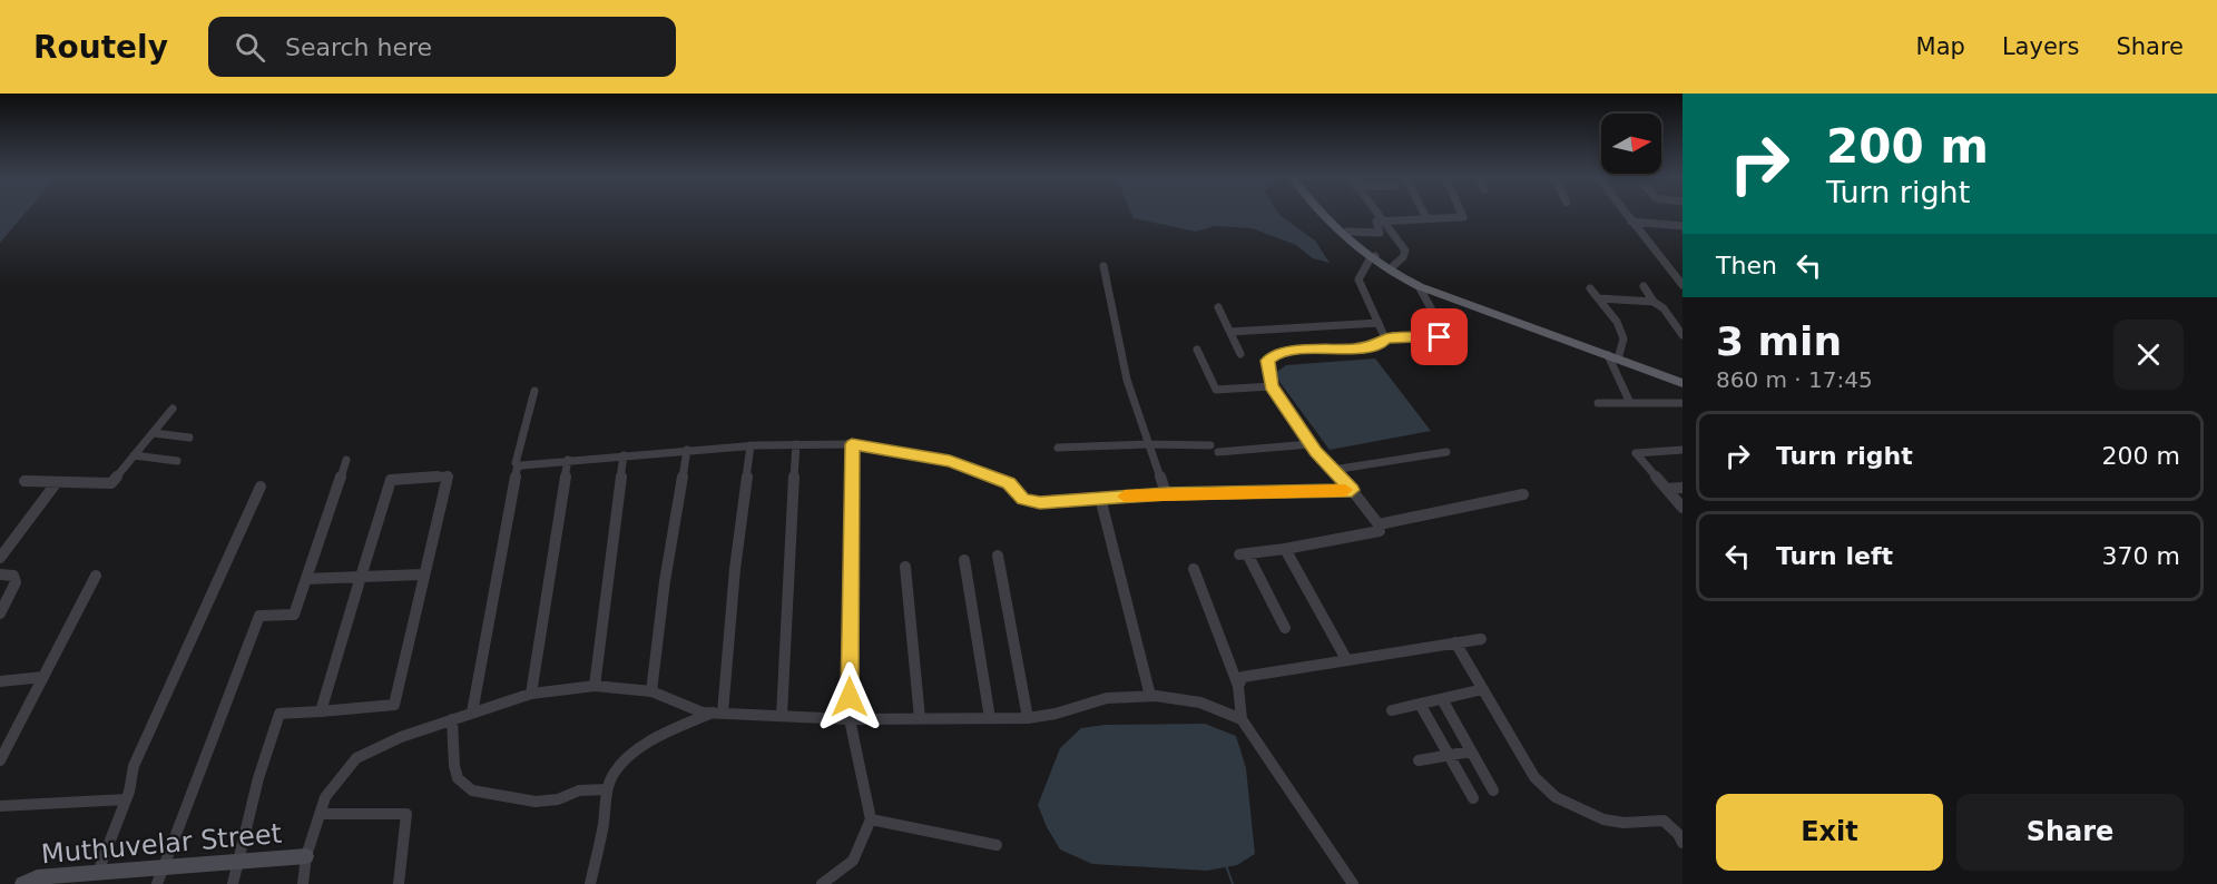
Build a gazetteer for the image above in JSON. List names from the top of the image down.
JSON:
{
  "streets": {
    "street": ["Muthuvelar Street"]
  },
  "north": "right",
  "page": {
    "header": "Routely",
    "search": "Search here",
    "nav": ["Map", "Layers", "Share"],
    "turn": ["200 m", "Turn right"],
    "then": "Then",
    "heading": ["3 min", "860 m · 17:45"],
    "list": [
      {
        "name": "Turn right",
        "value": "200 m"
      },
      {
        "name": "Turn left",
        "value": "370 m"
      }
    ],
    "buttons": ["Exit", "Share"]
  }
}
